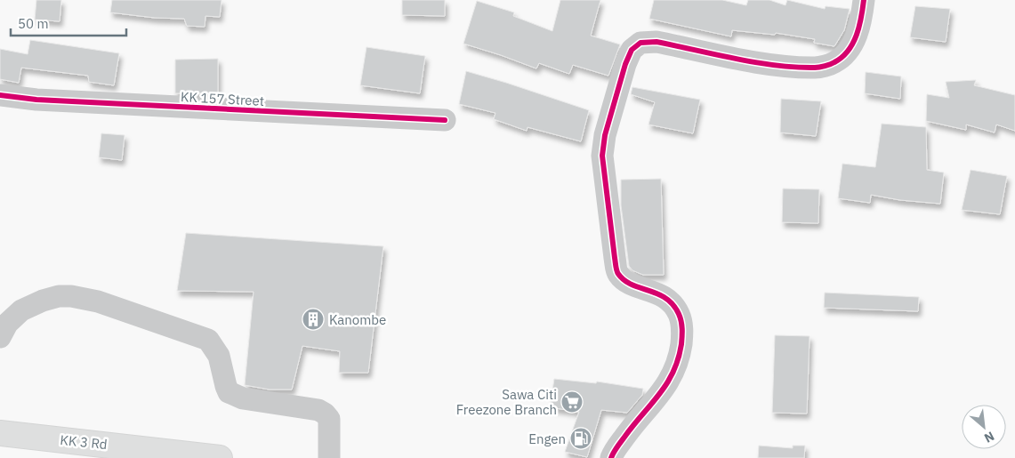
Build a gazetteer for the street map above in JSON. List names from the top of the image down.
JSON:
{
  "streets": {
    "highway": ["KK 3 Rd"],
    "street": ["KK 157 Street"]
  },
  "places": {
    "building": ["Kanombe"],
    "supermarket": ["Sawa Citi Freezone Branch"],
    "fuel station": ["Engen"]
  },
  "scale_bar": "50 m",
  "north": "bottom right"
}
